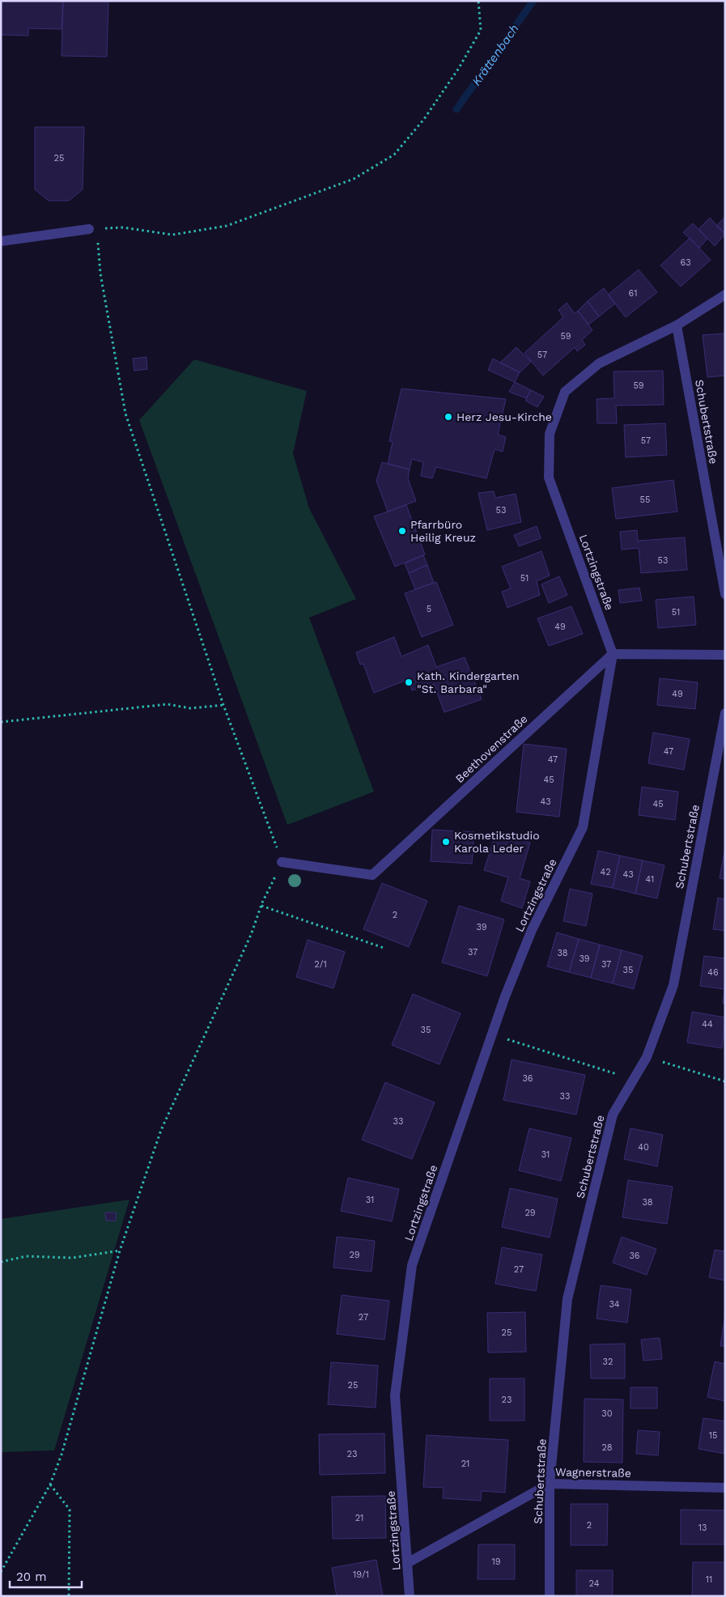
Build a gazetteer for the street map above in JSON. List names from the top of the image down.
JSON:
{
  "streets": {
    "street": [
      "Schubertstraße",
      "Lortzingstraße",
      "Beethovenstraße",
      "Wagnerstraße"
    ]
  },
  "crossings": [
    ["Schubertstraße", "Lortzingstraße"],
    ["Schubertstraße", "Wagnerstraße"],
    ["Lortzingstraße", "Beethovenstraße"],
    ["Lortzingstraße", "Wagnerstraße"]
  ],
  "water": ["Krättenbach"],
  "places": [
    "Herz Jesu-Kirche",
    "Pfarrbüro Heilig Kreuz",
    "Kath. Kindergarten \"St. Barbara\"",
    "Kosmetikstudio Karola Leder"
  ],
  "house_numbers": [
    "25",
    "63",
    "61",
    "59",
    "57",
    "59",
    "57",
    "55",
    "53",
    "53",
    "51",
    "5",
    "51",
    "49",
    "49",
    "47",
    "47",
    "45",
    "43",
    "45",
    "42",
    "43",
    "41",
    "2",
    "39",
    "37",
    "38",
    "39",
    "2/1",
    "37",
    "35",
    "46",
    "44",
    "35",
    "36",
    "33",
    "33",
    "40",
    "31",
    "31",
    "38",
    "29",
    "29",
    "36",
    "27",
    "34",
    "27",
    "25",
    "32",
    "25",
    "23",
    "30",
    "15",
    "28",
    "23",
    "21",
    "21",
    "2",
    "13",
    "19",
    "19/1",
    "11",
    "24"
  ],
  "scale_bar": "20 m"
}
